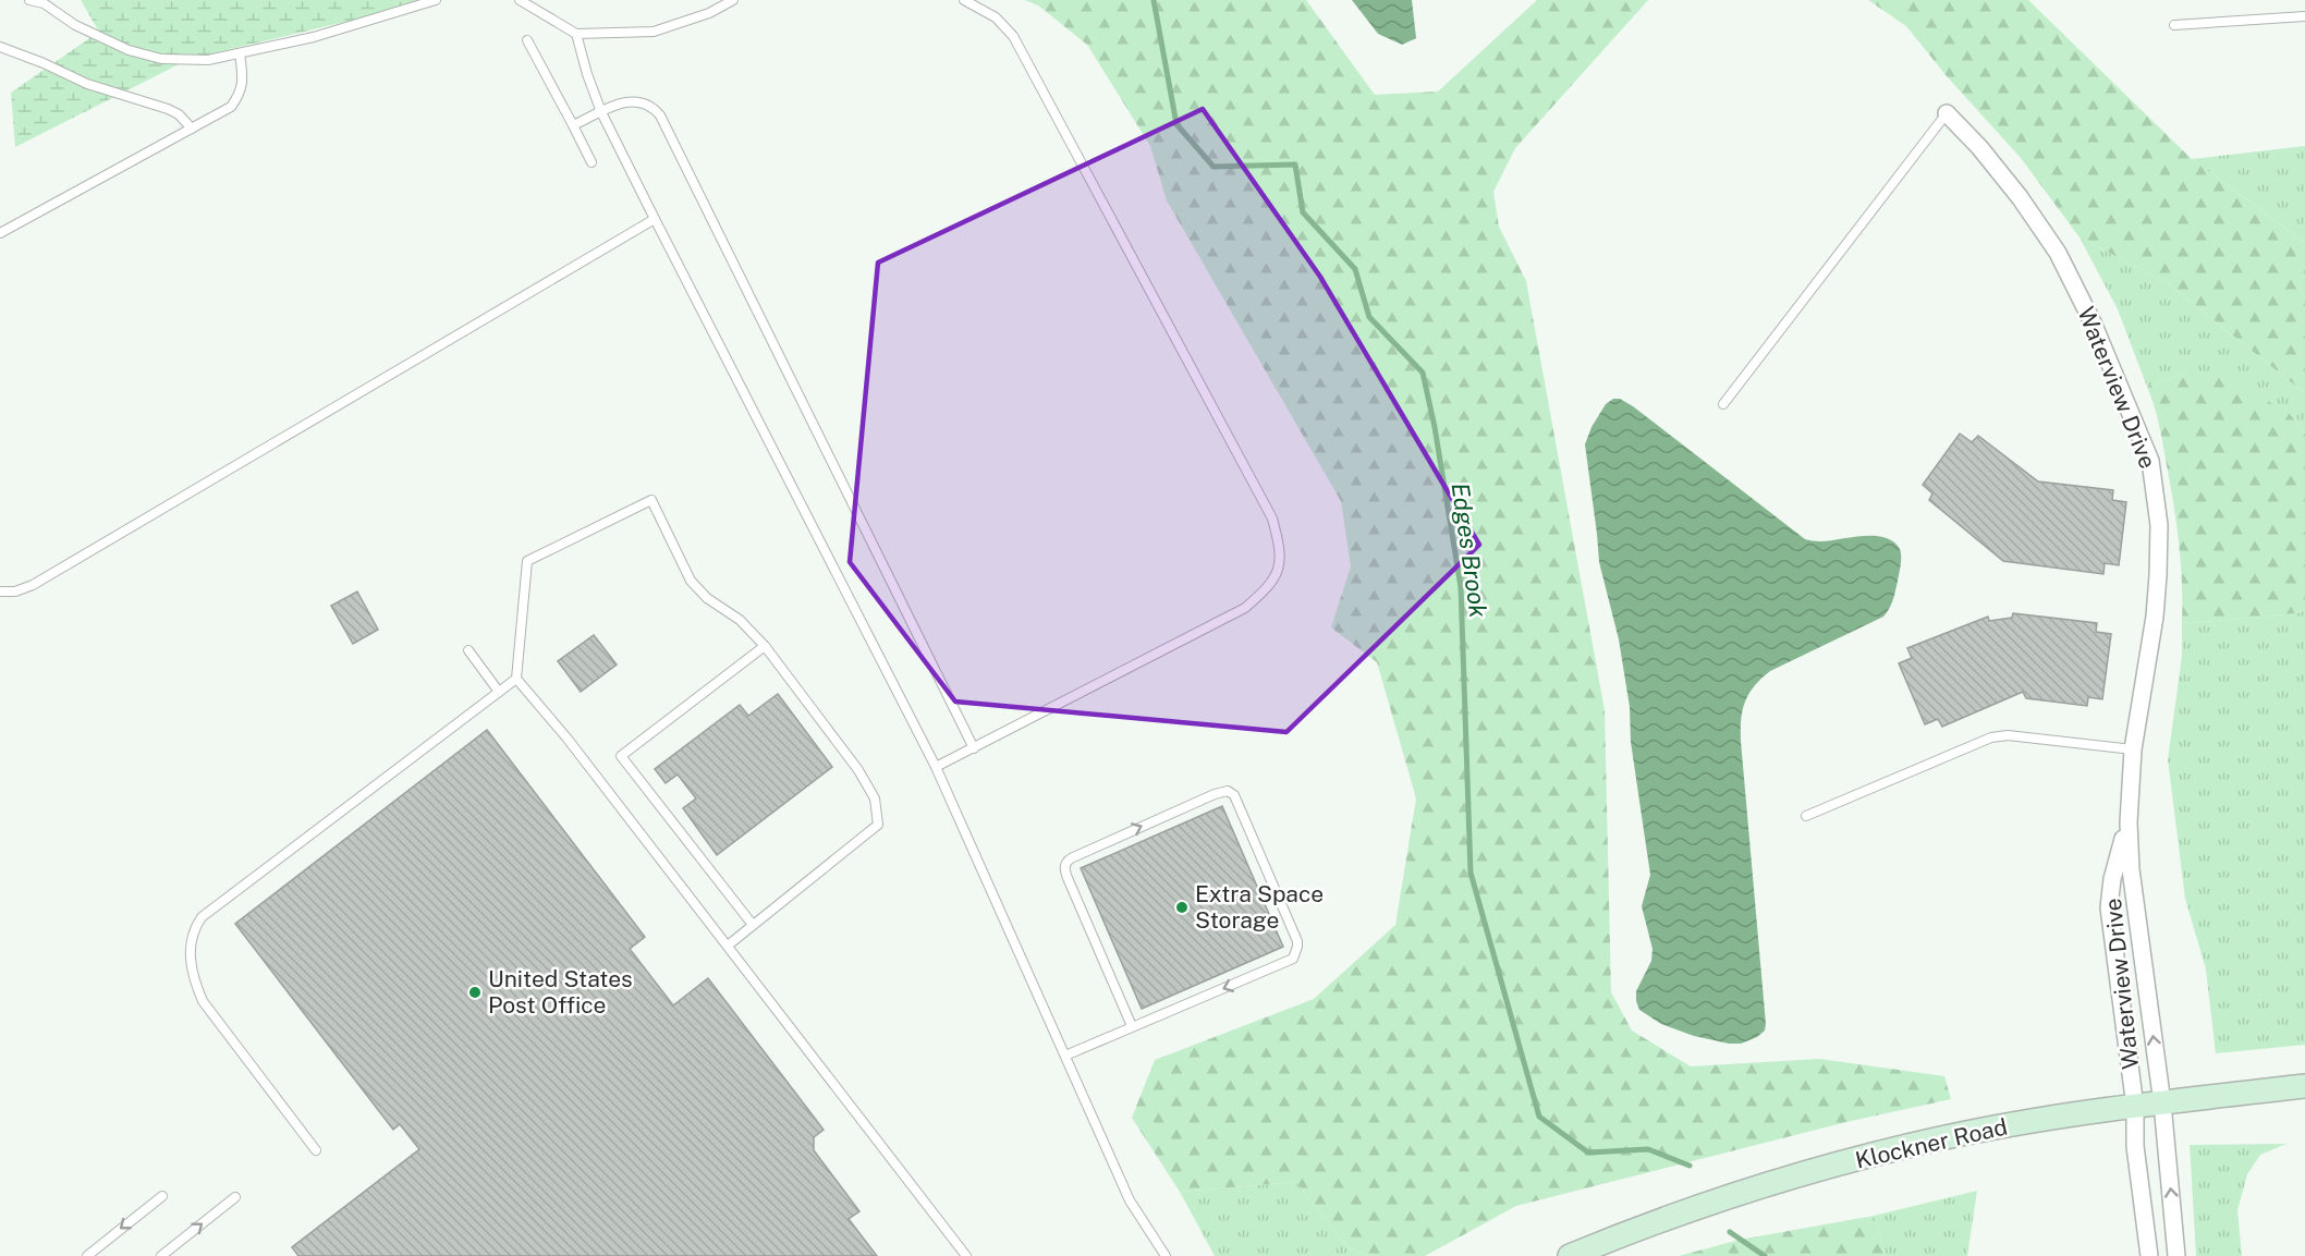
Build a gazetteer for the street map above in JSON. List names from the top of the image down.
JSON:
{
  "streets": {
    "main road": ["Klockner Road"],
    "street": ["Waterview Drive"]
  },
  "crossings": [
    ["Waterview Drive", "Klockner Road"]
  ],
  "water": ["Edges Brook"],
  "places": ["Extra Space Storage", "United States Post Office"]
}
